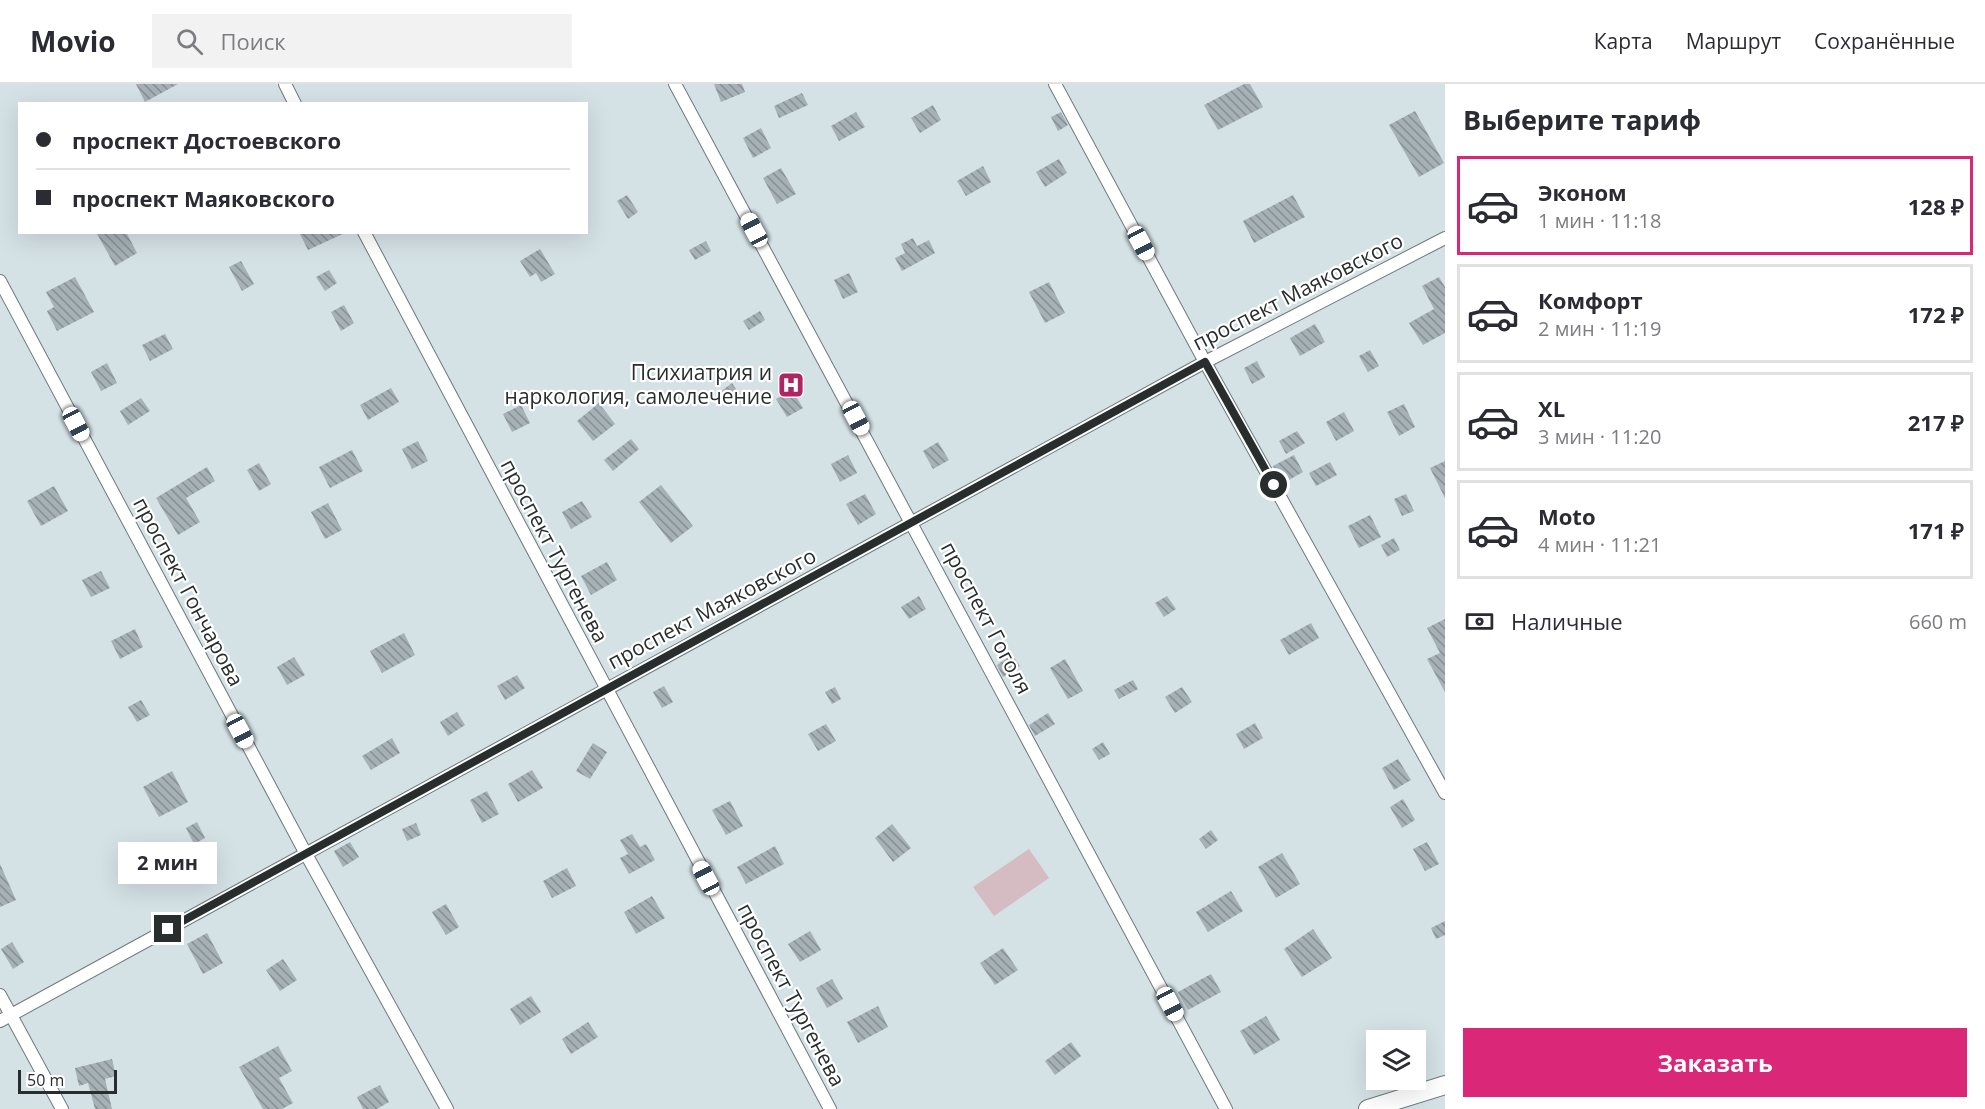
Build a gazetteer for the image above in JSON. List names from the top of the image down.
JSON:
{
  "streets": {
    "street": [
      "проспект Маяковского",
      "проспект Тургенева",
      "проспект Гончарова",
      "проспект Гоголя"
    ]
  },
  "crossings": [
    ["проспект Маяковского", "проспект Тургенева"],
    ["проспект Маяковского", "проспект Гончарова"],
    ["проспект Маяковского", "проспект Гоголя"]
  ],
  "places": {
    "hospital": ["Психиатрия и наркология, самолечение"]
  },
  "scale_bar": "50 m",
  "page": {
    "header": "Movio",
    "search": "Поиск",
    "nav": ["Карта", "Маршрут", "Сохранённые"],
    "heading": "Выберите тариф",
    "banner": ["проспект Достоевского", "проспект Маяковского"],
    "list": [
      {
        "name": "Эконом",
        "note": "1 мин · 11:18",
        "value": "128 ₽"
      },
      {
        "name": "Комфорт",
        "note": "2 мин · 11:19",
        "value": "172 ₽"
      },
      {
        "name": "XL",
        "note": "3 мин · 11:20",
        "value": "217 ₽"
      },
      {
        "name": "Moto",
        "note": "4 мин · 11:21",
        "value": "171 ₽"
      }
    ],
    "pay": ["Наличные", "660 m"],
    "bubble": "2 мин",
    "buttons": "Заказать",
    "scale": "50 m"
  }
}
